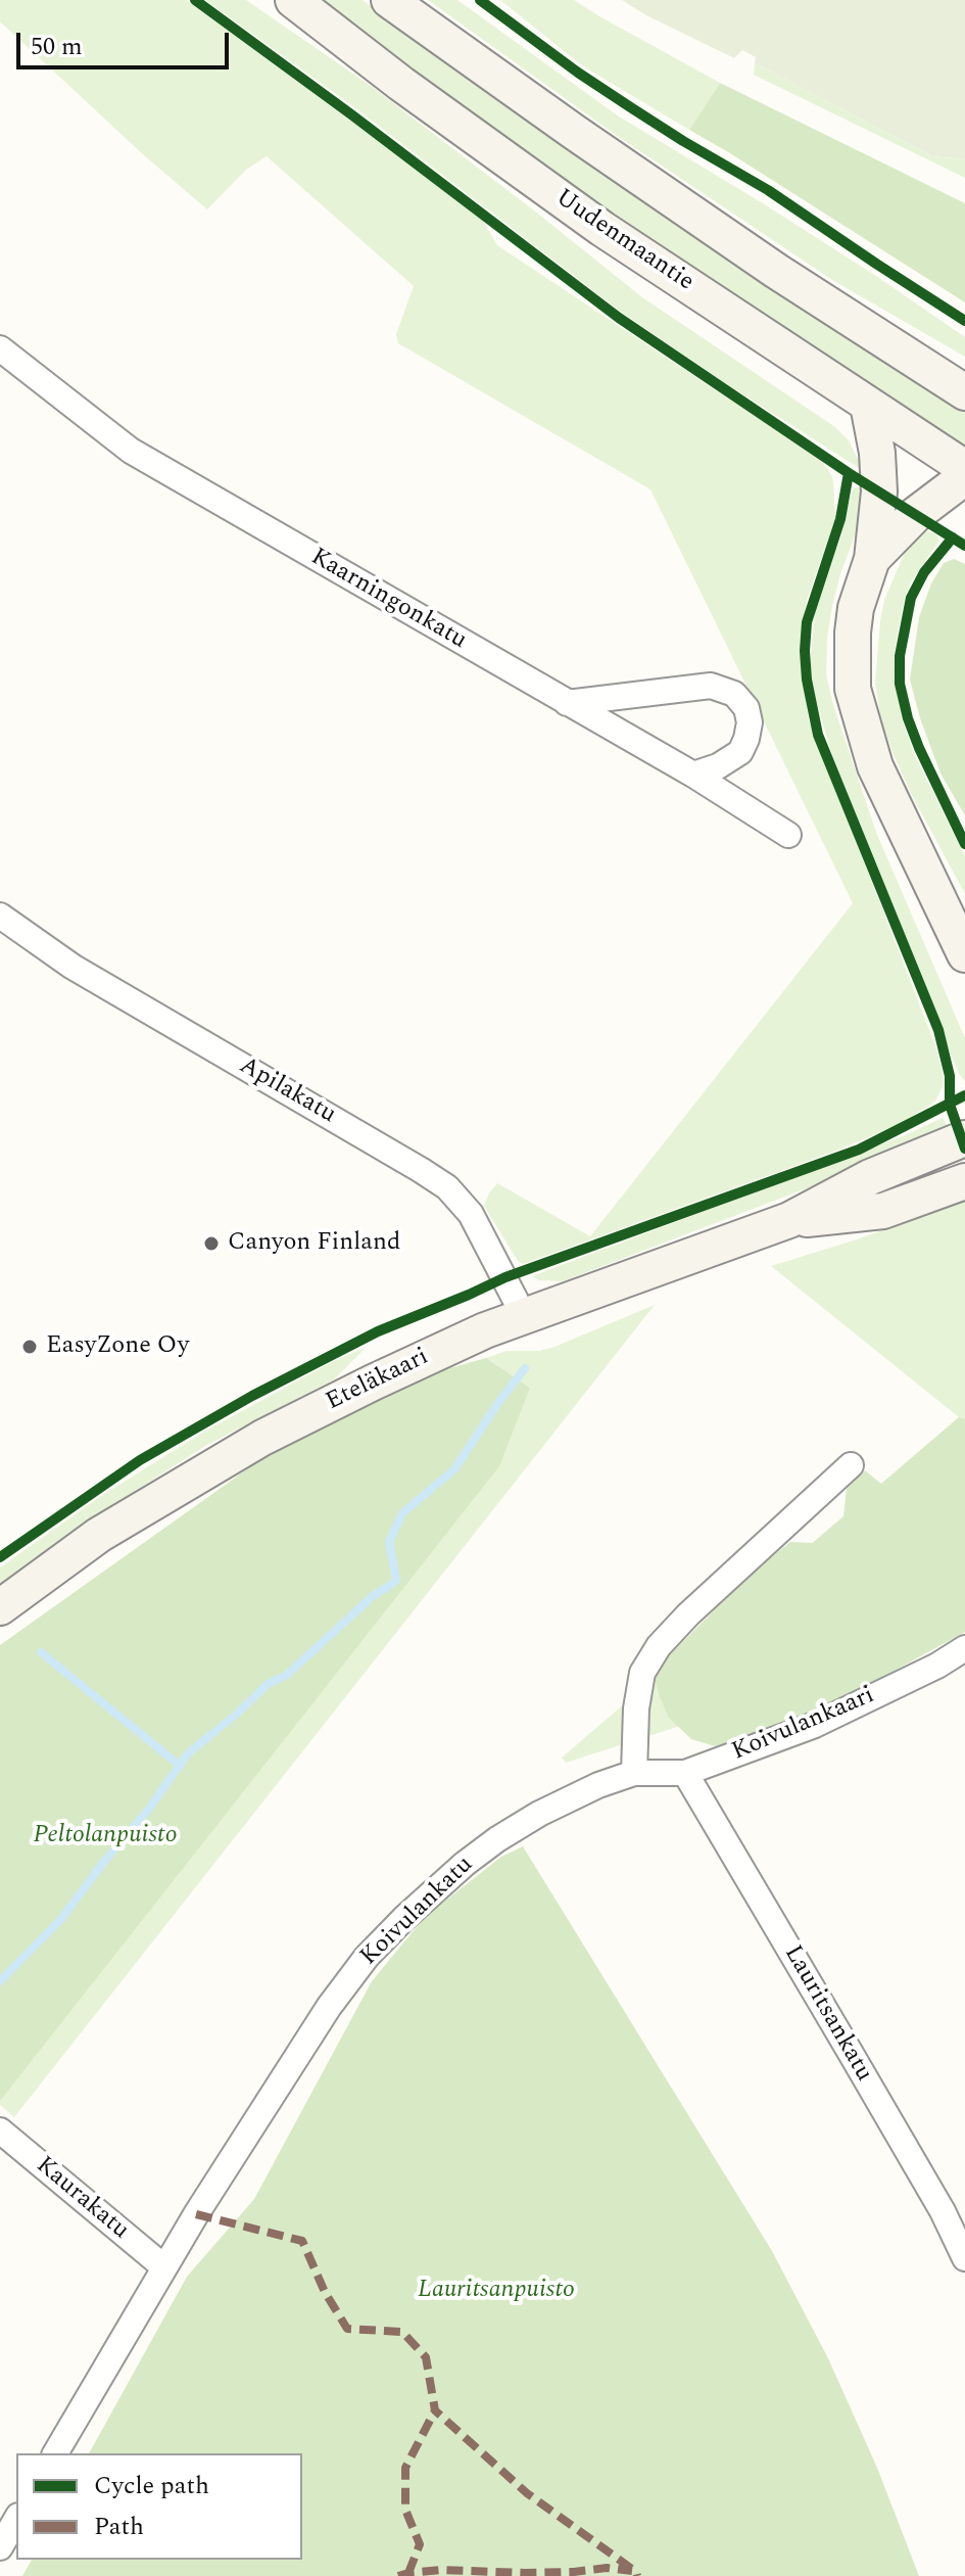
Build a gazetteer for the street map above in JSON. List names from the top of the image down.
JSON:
{
  "streets": {
    "main road": ["Uudenmaantie", "Eteläkaari"],
    "street": [
      "Kaarningonkatu",
      "Apilakatu",
      "Koivulankaari",
      "Koivulankatu",
      "Lauritsankatu",
      "Kaurakatu"
    ]
  },
  "crossings": [
    ["Apilakatu", "Eteläkaari"],
    ["Koivulankaari", "Koivulankatu"],
    ["Koivulankaari", "Lauritsankatu"],
    ["Koivulankatu", "Kaurakatu"]
  ],
  "parks": ["Peltolanpuisto", "Lauritsanpuisto"],
  "places": ["Canyon Finland", "EasyZone Oy"],
  "legend": ["Cycle path", "Path"],
  "scale_bar": "50 m"
}
